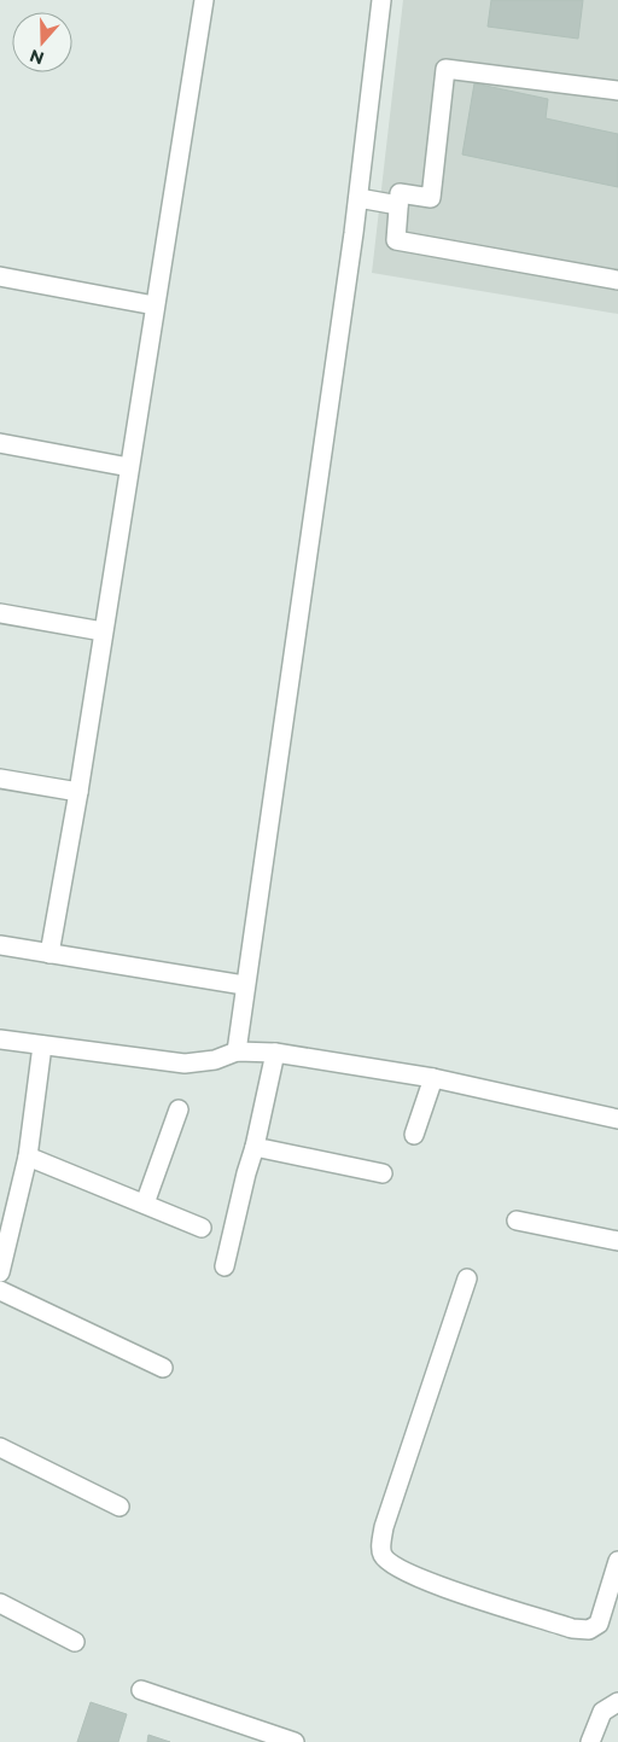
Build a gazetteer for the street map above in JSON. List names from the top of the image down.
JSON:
{
  "north": "bottom"
}
